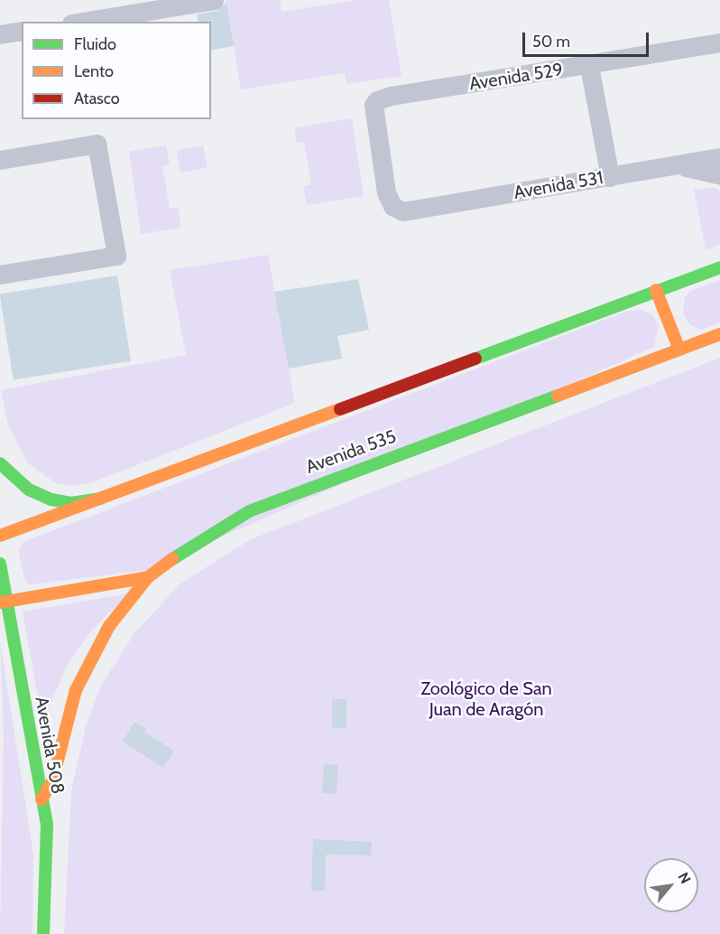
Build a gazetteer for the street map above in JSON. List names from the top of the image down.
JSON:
{
  "streets": {
    "street": [
      "Avenida 529",
      "Avenida 531",
      "Avenida 535",
      "Avenida 508"
    ]
  },
  "crossings": [
    ["Avenida 529", "Avenida 531"],
    ["Avenida 535", "Avenida 508"]
  ],
  "parks": ["Zoológico de San Juan de Aragón"],
  "legend": ["Fluido", "Lento", "Atasco"],
  "scale_bar": "50 m",
  "north": "top right"
}
